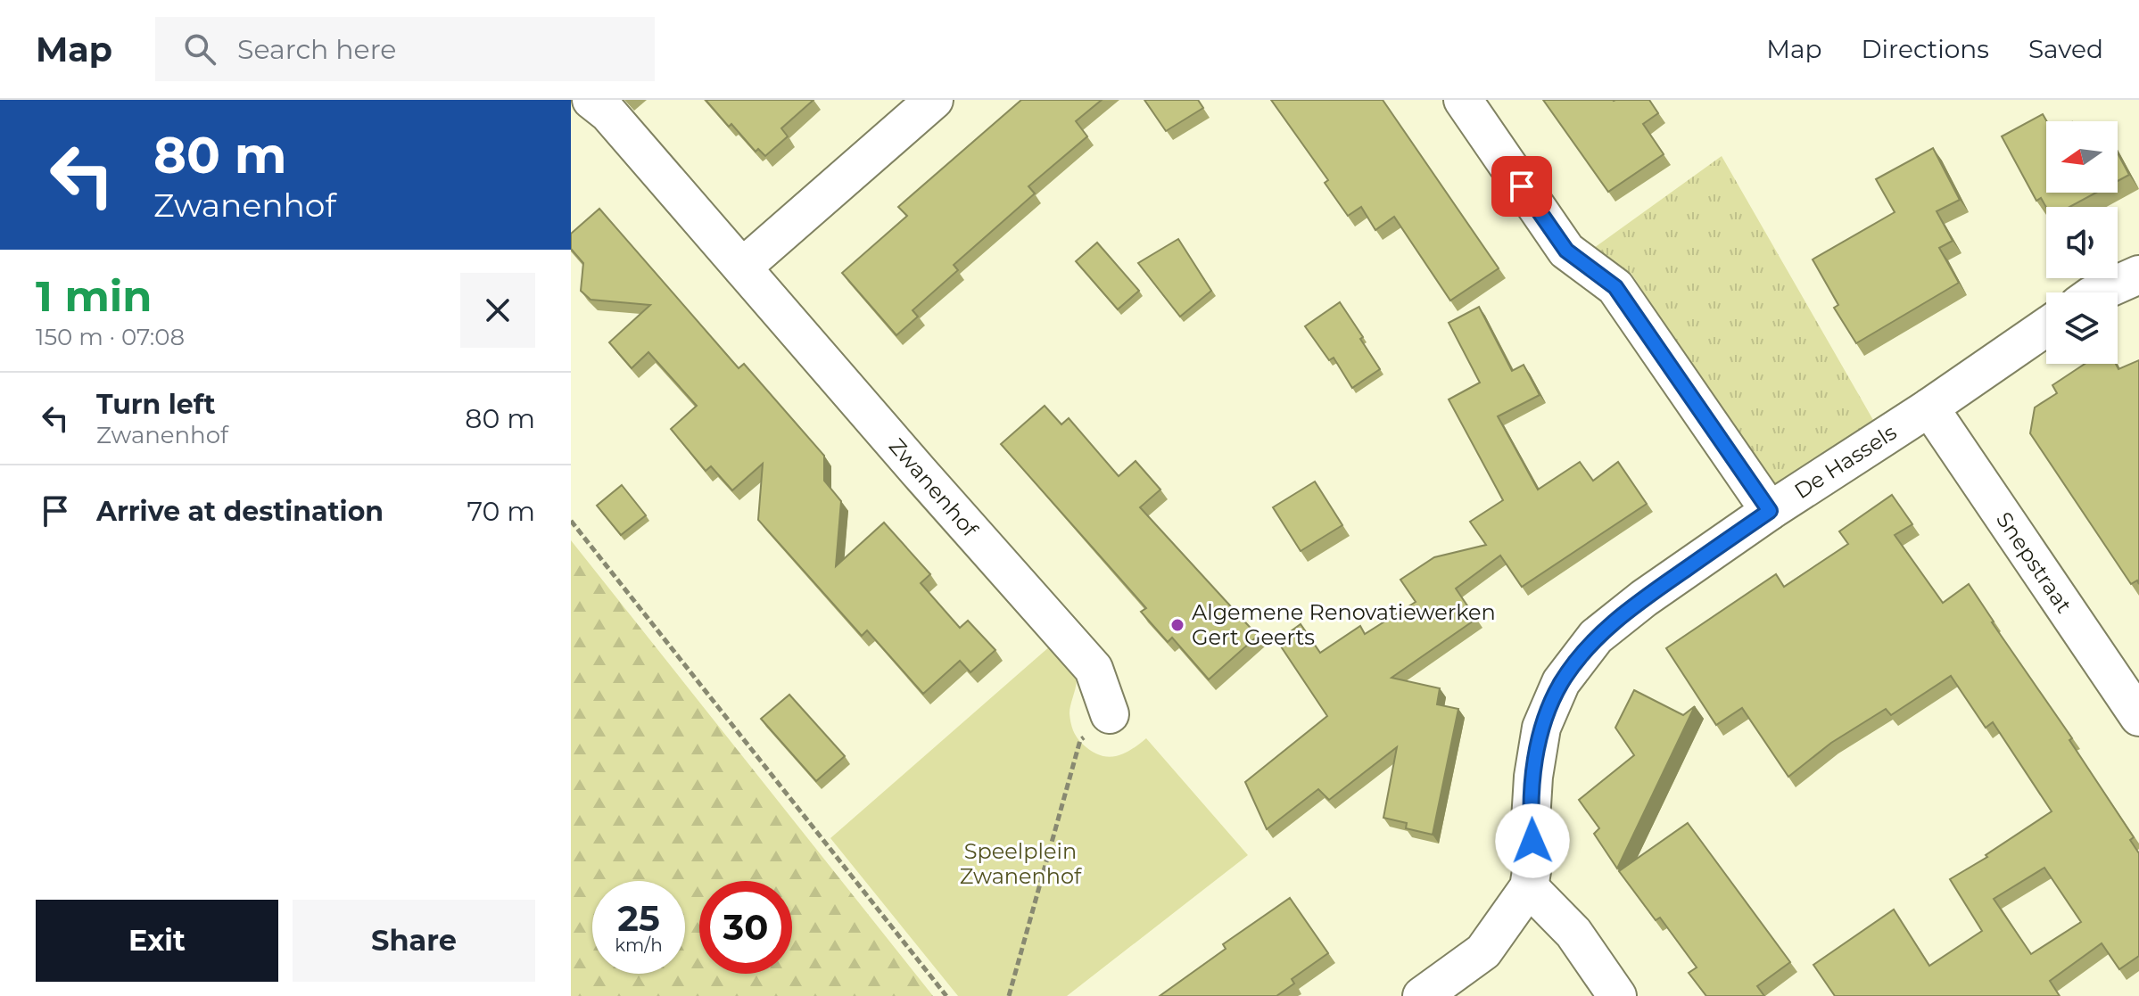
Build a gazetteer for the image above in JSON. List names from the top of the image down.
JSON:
{
  "streets": {
    "street": ["De Hassels", "Zwanenhof", "Snepstraat"]
  },
  "crossings": [
    ["De Hassels", "Snepstraat"]
  ],
  "parks": ["Speelplein Zwanenhof"],
  "places": ["Algemene Renovatiewerken Gert Geerts"],
  "north": "left",
  "page": {
    "header": "Map",
    "search": "Search here",
    "nav": ["Map", "Directions", "Saved"],
    "turn": ["80 m", "Zwanenhof"],
    "heading": ["1 min", "150 m · 07:08"],
    "list": [
      {
        "name": "Turn left",
        "note": "Zwanenhof",
        "value": "80 m"
      },
      {
        "name": "Arrive at destination",
        "value": "70 m"
      }
    ],
    "speed": "25 km/h",
    "limit": "30",
    "buttons": ["Exit", "Share"]
  }
}
